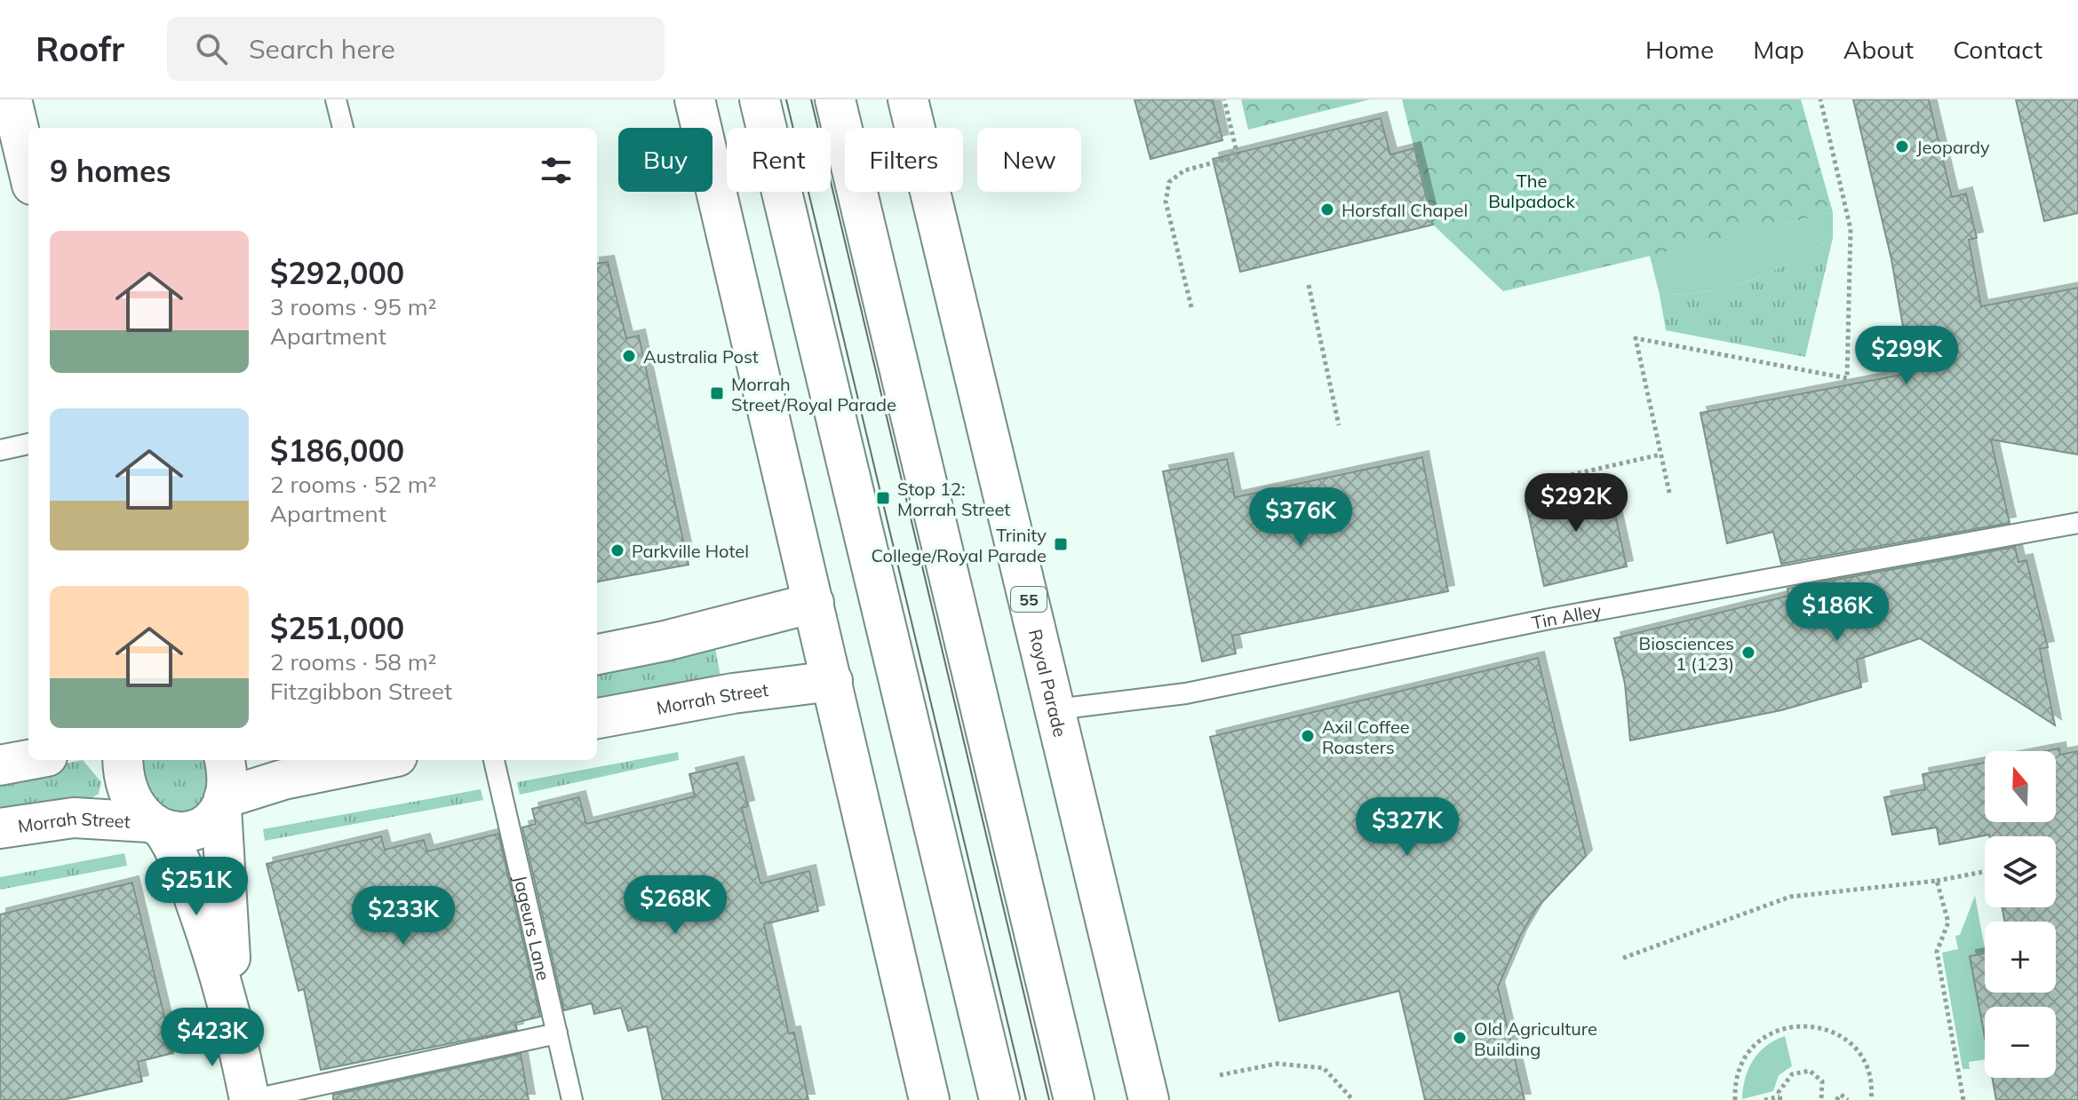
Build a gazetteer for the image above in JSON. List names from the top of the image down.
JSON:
{
  "streets": {
    "main road": ["55", "Royal Parade", "Morrah Street"],
    "lane": ["Tin Alley", "Jageurs Lane"]
  },
  "crossings": [
    ["Tin Alley", "Royal Parade"]
  ],
  "parks": ["The Bulpadock"],
  "places": {
    "other": [
      "Jeopardy",
      "Horsfall Chapel",
      "Australia Post",
      "Parkville Hotel",
      "Biosciences 1 (123)",
      "Axil Coffee Roasters",
      "Old Agriculture Building"
    ],
    "transit": ["Morrah Street/Royal Parade", "Stop 12: Morrah Street", "Trinity College/Royal Parade"]
  },
  "north": "top",
  "page": {
    "header": "Roofr",
    "search": "Search here",
    "nav": [
      "Home",
      "Map",
      "About",
      "Contact"
    ],
    "chip": [
      "Buy",
      "Rent",
      "Filters",
      "New"
    ],
    "heading": "9 homes",
    "list": [
      {
        "name": "$292,000",
        "note": "3 rooms · 95 m² · Apartment"
      },
      {
        "name": "$186,000",
        "note": "2 rooms · 52 m² · Apartment"
      },
      {
        "name": "$251,000",
        "note": "2 rooms · 58 m² · Fitzgibbon Street"
      }
    ],
    "price": [
      "$299K",
      "$292K",
      "$376K",
      "$186K",
      "$327K",
      "$251K",
      "$268K",
      "$233K",
      "$423K"
    ],
    "map_buttons": ["+", "−"]
  }
}
